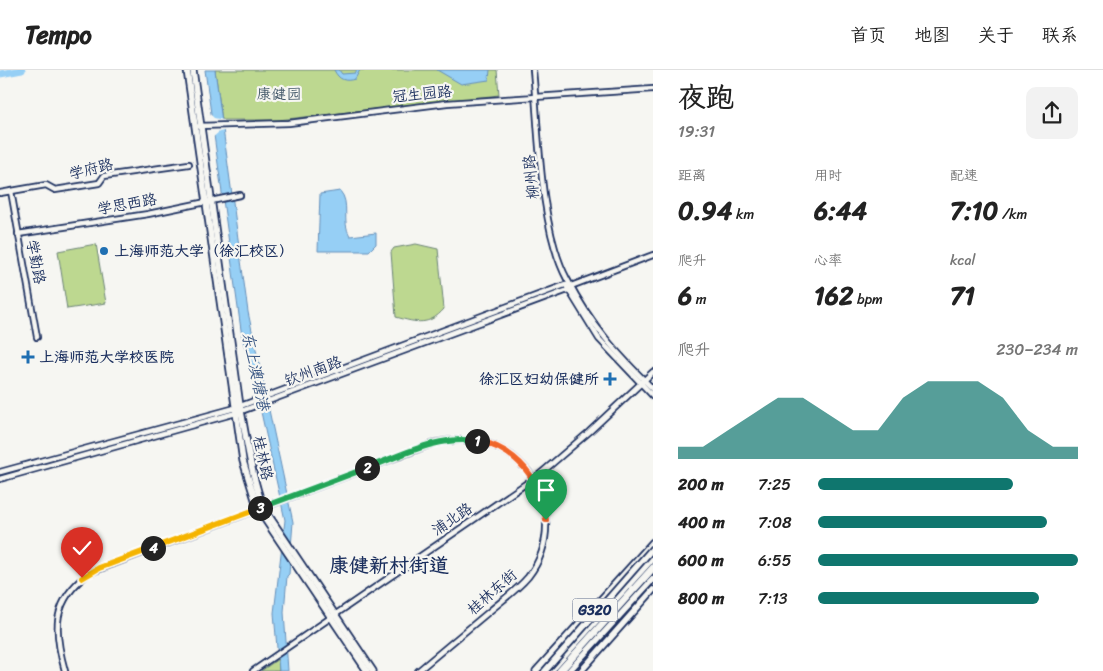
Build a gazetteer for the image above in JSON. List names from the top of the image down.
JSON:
{
  "streets": {
    "main road": ["桂林路", "G320"],
    "street": [
      "冠生园路",
      "学府路",
      "柳州路",
      "学思西路",
      "学勤路",
      "钦州南路",
      "浦北路",
      "桂林东街"
    ]
  },
  "crossings": [
    ["冠生园路", "柳州路"],
    ["冠生园路", "桂林路"],
    ["学府路", "学勤路"],
    ["柳州路", "钦州南路"],
    ["柳州路", "浦北路"],
    ["学思西路", "学勤路"],
    ["学思西路", "桂林路"],
    ["钦州南路", "桂林路"],
    ["桂林路", "浦北路"],
    ["桂林路", "桂林东街"],
    ["浦北路", "桂林东街"]
  ],
  "districts": ["康健新村街道"],
  "water": ["东上澳塘港"],
  "parks": ["康健园"],
  "places": {
    "other": ["上海师范大学（徐汇校区）"],
    "health": ["上海师范大学校医院", "徐汇区妇幼保健所"]
  },
  "page": {
    "header": "Tempo",
    "nav": [
      "首页",
      "地图",
      "关于",
      "联系"
    ],
    "heading": ["夜跑", "19:31"],
    "stats": [
      ["距离", "0.94 km"],
      ["用时", "6:44"],
      ["配速", "7:10 /km"],
      ["爬升", "6 m"],
      ["心率", "162 bpm"],
      ["kcal", "71"]
    ],
    "chart": ["爬升", "230–234 m"],
    "pins": [
      "1",
      "2",
      "3",
      "4"
    ],
    "list": [
      {
        "name": "200 m",
        "note": "7:25"
      },
      {
        "name": "400 m",
        "note": "7:08"
      },
      {
        "name": "600 m",
        "note": "6:55"
      },
      {
        "name": "800 m",
        "note": "7:13"
      }
    ]
  }
}
